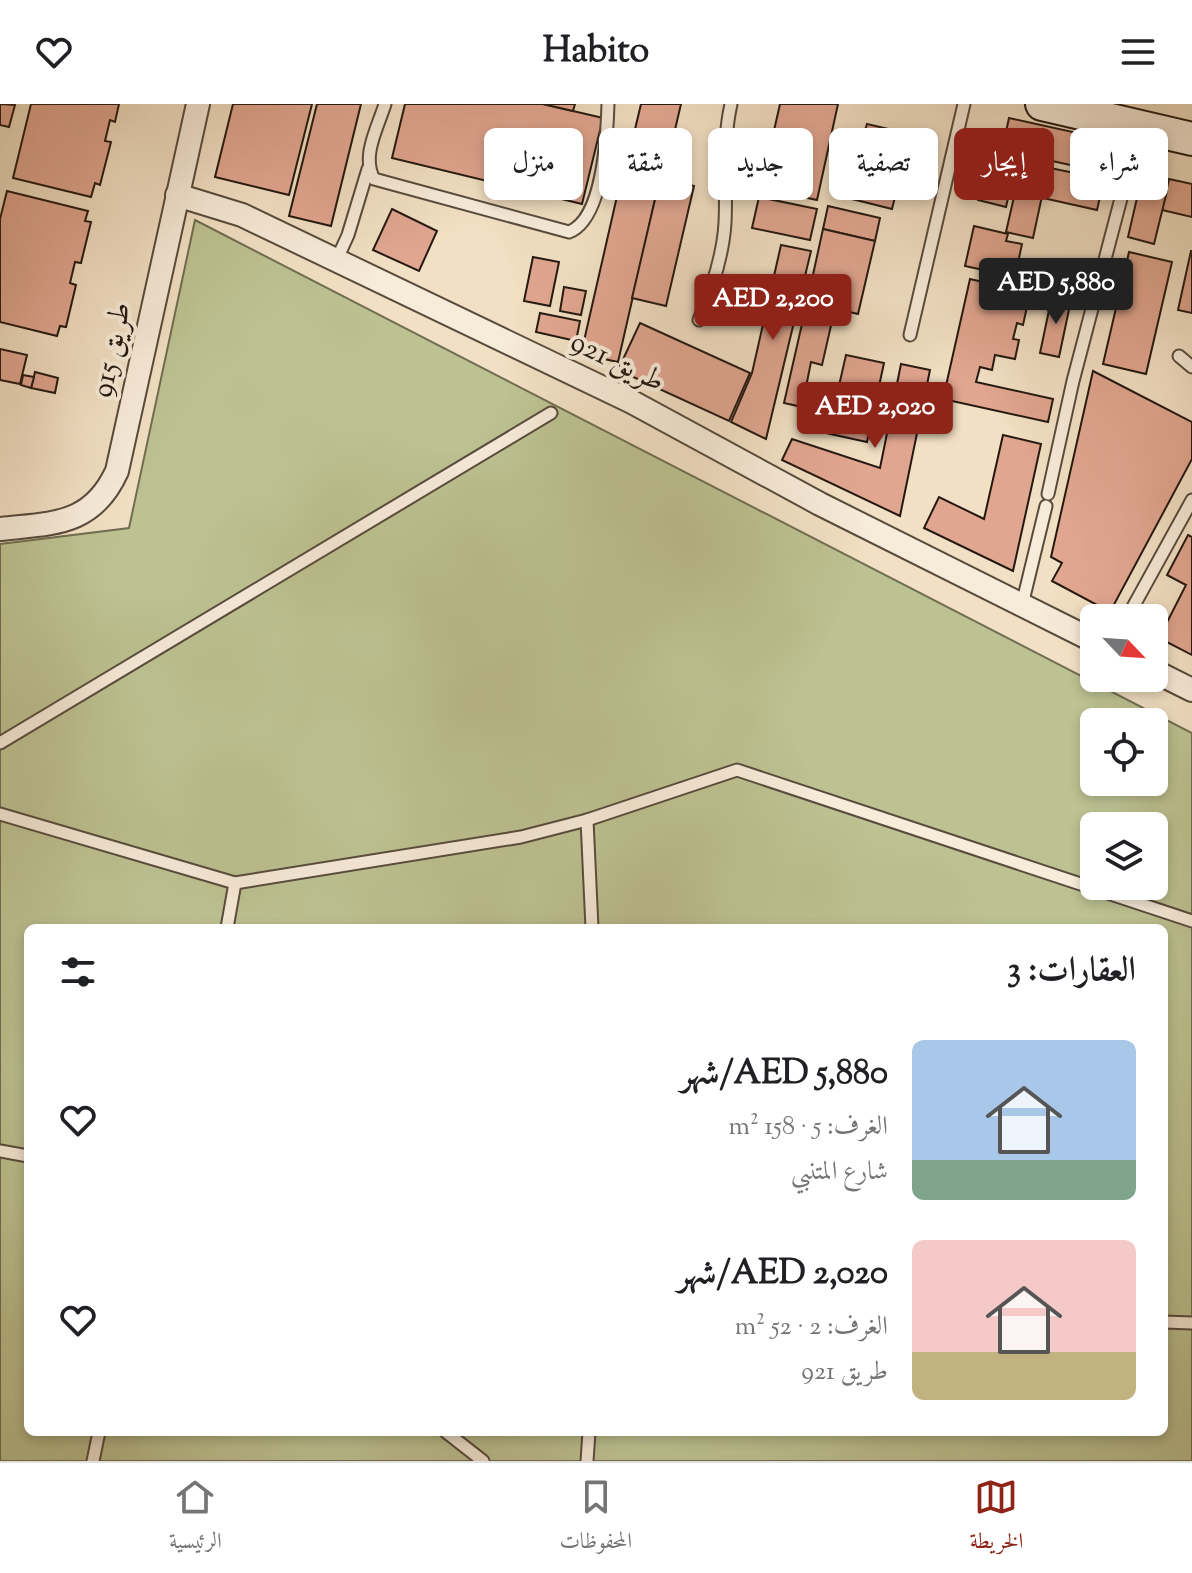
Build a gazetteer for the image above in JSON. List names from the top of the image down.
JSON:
{
  "streets": {
    "street": ["طريق 915", "طريق 921"]
  },
  "crossings": [
    ["طريق 915", "طريق 921"]
  ],
  "north": "bottom right",
  "page": {
    "header": "Habito",
    "chip": [
      "شراء",
      "إيجار",
      "تصفية",
      "جديد",
      "شقة",
      "منزل"
    ],
    "price": ["AED 5,880", "AED 2,200", "AED 2,020"],
    "heading": "العقارات: 3",
    "list": [
      {
        "name": "AED 5,880/شهر",
        "note": "الغرف: 5 · 158 m² · شارع المتنبي"
      },
      {
        "name": "AED 2,020/شهر",
        "note": "الغرف: 2 · 52 m² · طريق 921"
      }
    ],
    "tabs": ["الخريطة", "المحفوظات", "الرئيسية"]
  }
}
